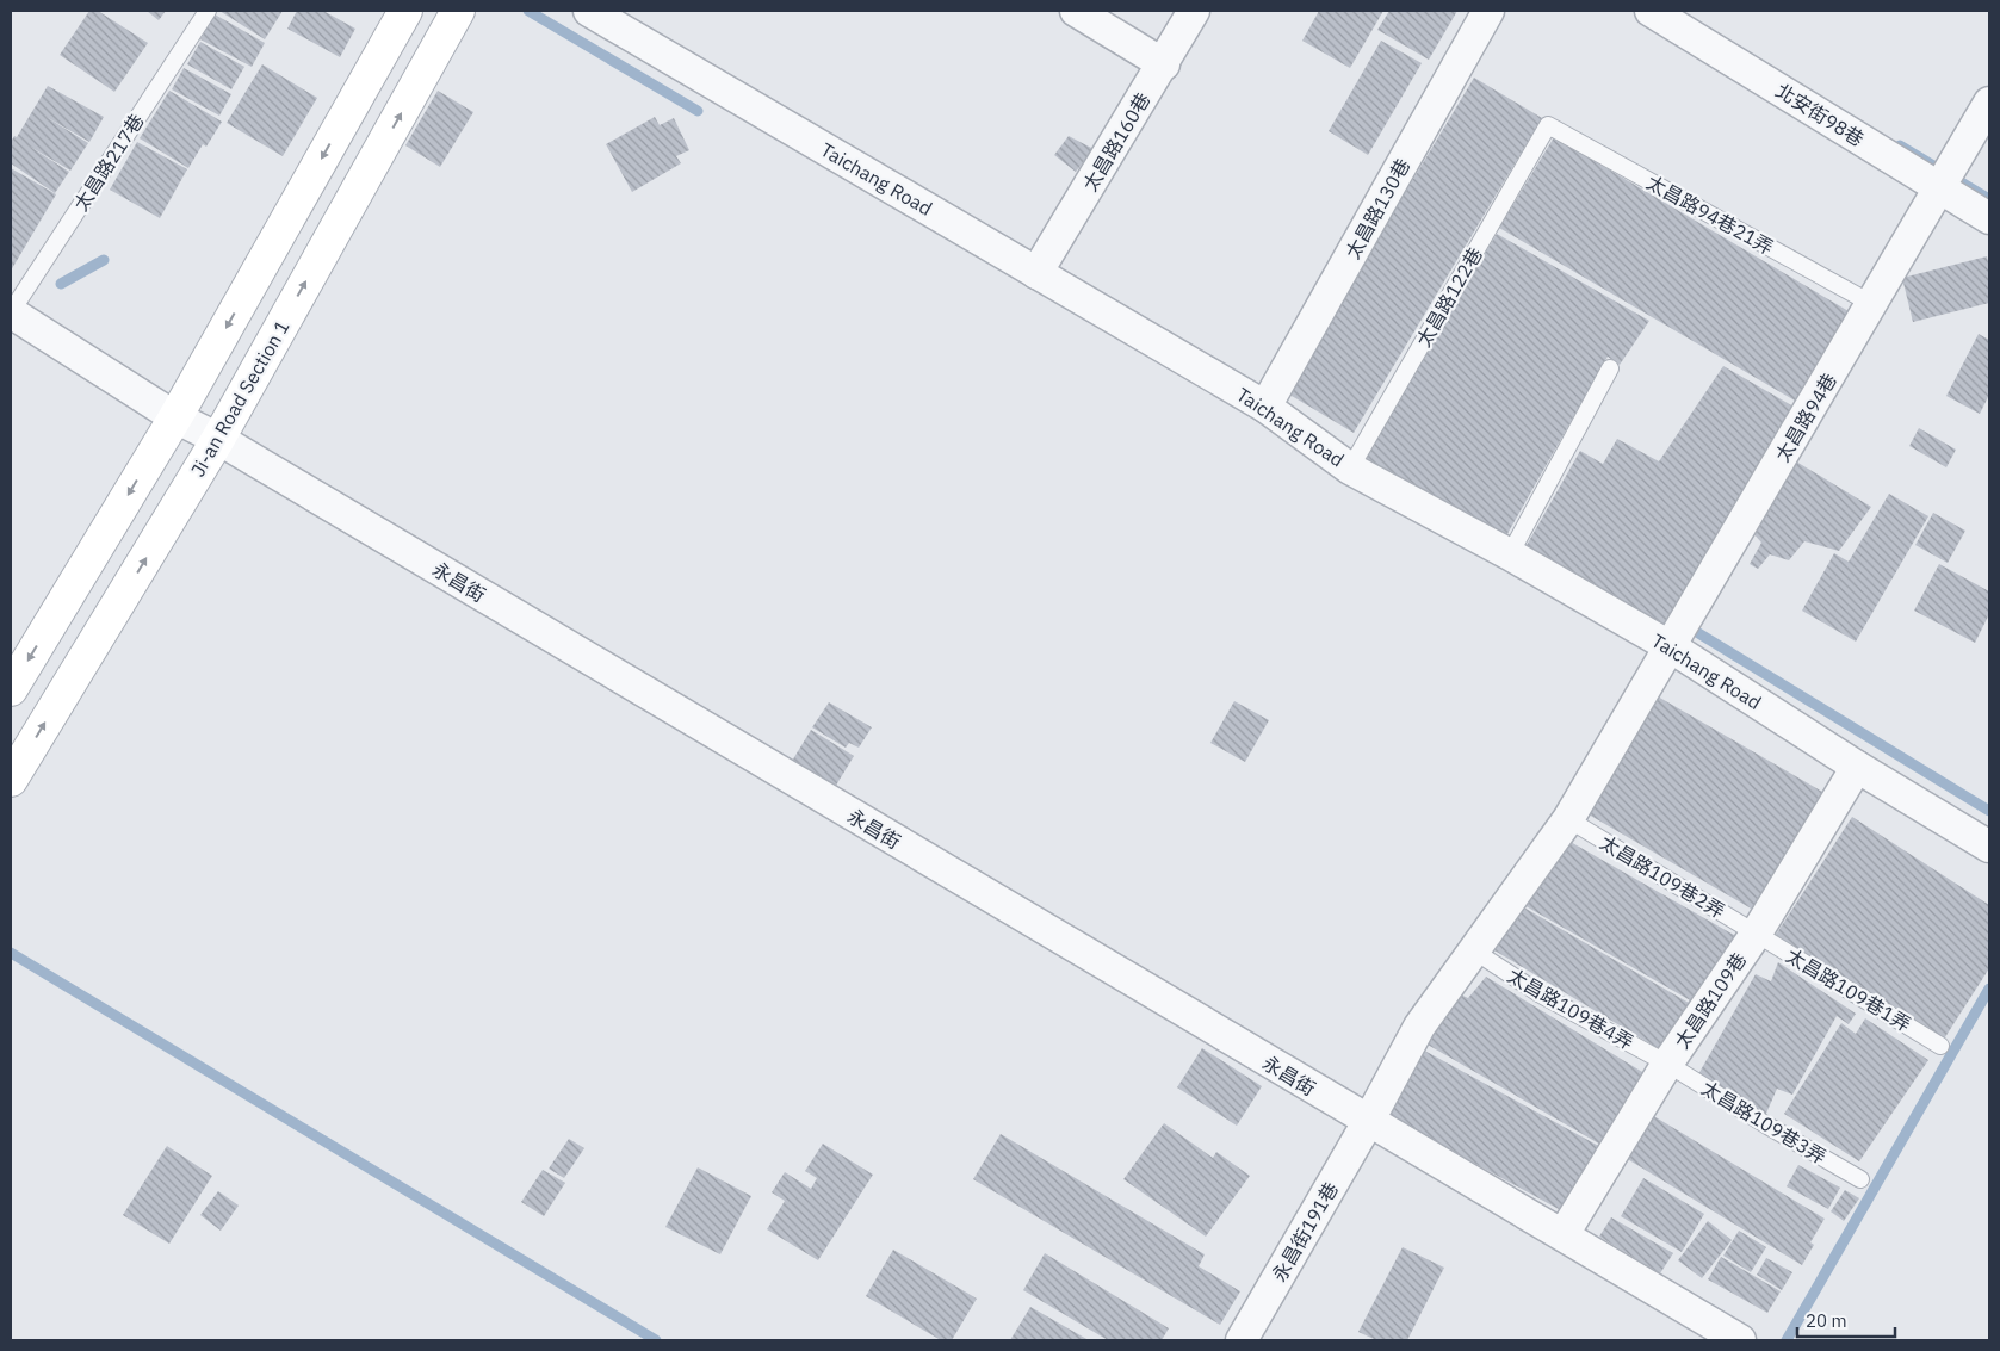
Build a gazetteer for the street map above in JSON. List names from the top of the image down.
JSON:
{
  "streets": {
    "street": [
      "北安街98巷",
      "太昌路160巷",
      "Taichang Road",
      "太昌路130巷",
      "Ji-an Road Section 1",
      "太昌路94巷",
      "永昌街",
      "太昌路109巷",
      "永昌街191巷"
    ],
    "lane": [
      "太昌路217巷",
      "太昌路94巷21弄",
      "太昌路122巷",
      "太昌路109巷2弄",
      "太昌路109巷1弄",
      "太昌路109巷4弄",
      "太昌路109巷3弄"
    ]
  },
  "crossings": [
    ["北安街98巷", "太昌路94巷"],
    ["太昌路160巷", "Taichang Road"],
    ["太昌路217巷", "永昌街"],
    ["Taichang Road", "太昌路130巷"],
    ["Taichang Road", "太昌路122巷"],
    ["Taichang Road", "太昌路94巷"],
    ["Taichang Road", "太昌路109巷"],
    ["太昌路94巷21弄", "太昌路122巷"],
    ["太昌路94巷21弄", "太昌路94巷"],
    ["Ji-an Road Section 1", "永昌街"],
    ["太昌路94巷", "太昌路109巷2弄"],
    ["太昌路94巷", "太昌路109巷4弄"],
    ["太昌路94巷", "永昌街191巷"],
    ["永昌街", "太昌路109巷"],
    ["永昌街", "永昌街191巷"],
    ["太昌路109巷2弄", "太昌路109巷1弄"],
    ["太昌路109巷2弄", "太昌路109巷"],
    ["太昌路109巷1弄", "太昌路109巷"],
    ["太昌路109巷", "太昌路109巷4弄"],
    ["太昌路109巷", "太昌路109巷3弄"],
    ["太昌路109巷4弄", "太昌路109巷3弄"],
    ["太昌路109巷4弄", "永昌街191巷"]
  ],
  "scale_bar": "20 m"
}
